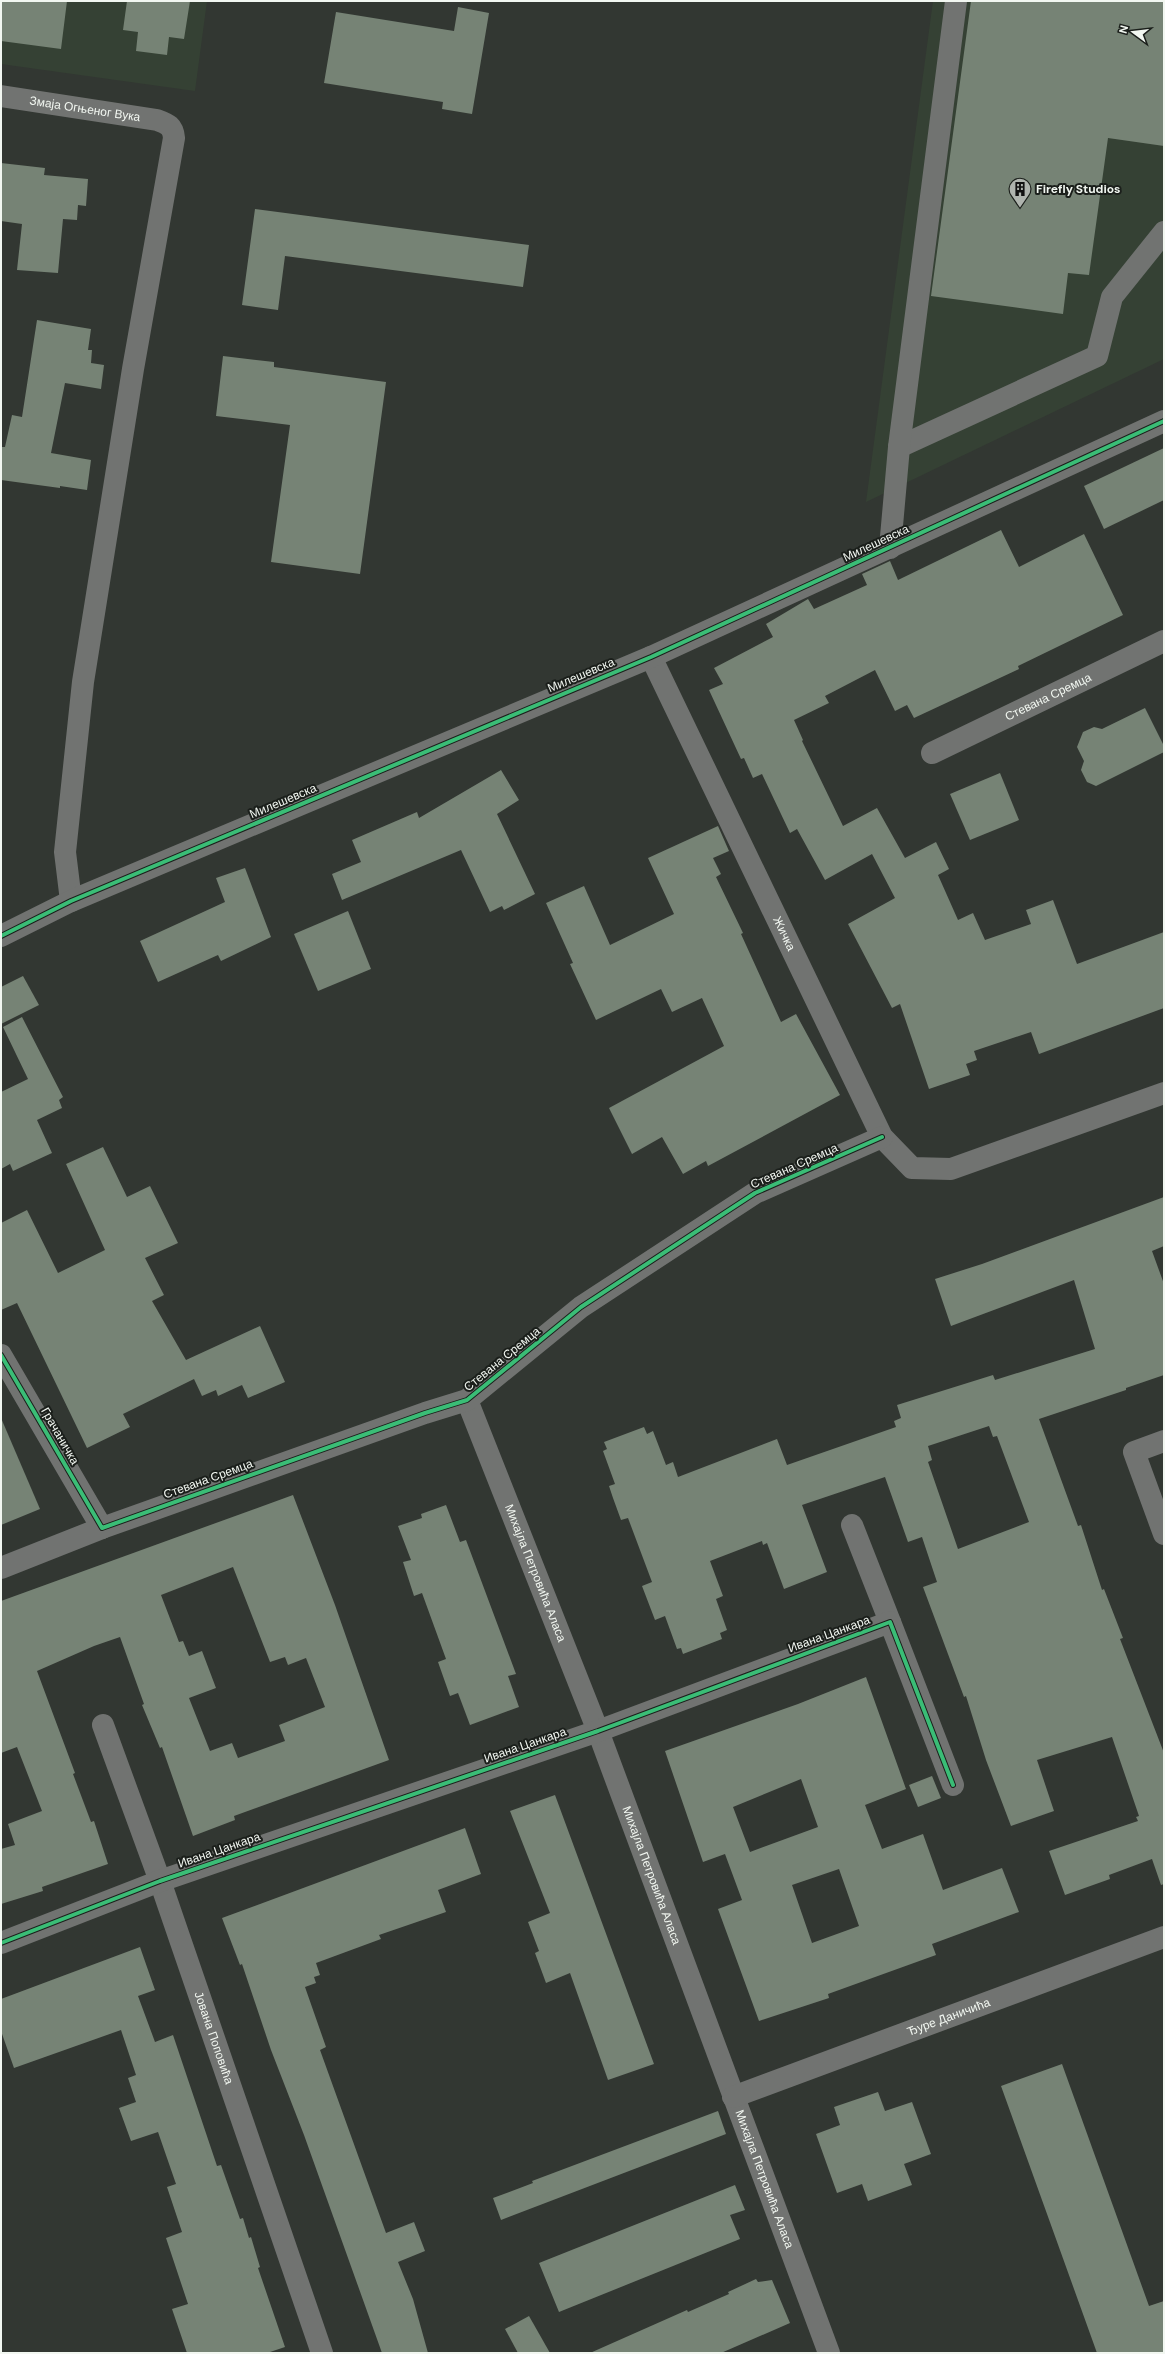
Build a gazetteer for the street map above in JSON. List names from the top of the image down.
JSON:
{
  "streets": {
    "street": [
      "Змаја Огњеног Вука",
      "Милешевска",
      "Стевана Сремца",
      "Жичка",
      "Грачаничка",
      "Михајла Петровића Аласа",
      "Ивана Цанкара",
      "Ђуре Даничића",
      "Јована Поповића"
    ]
  },
  "crossings": [
    ["Змаја Огњеног Вука", "Милешевска"],
    ["Милешевска", "Жичка"],
    ["Стевана Сремца", "Жичка"],
    ["Стевана Сремца", "Грачаничка"],
    ["Стевана Сремца", "Михајла Петровића Аласа"],
    ["Михајла Петровића Аласа", "Ивана Цанкара"],
    ["Михајла Петровића Аласа", "Ђуре Даничића"],
    ["Ивана Цанкара", "Јована Поповића"]
  ],
  "places": {
    "building": ["Firefly Studios"]
  },
  "north": "left"
}
